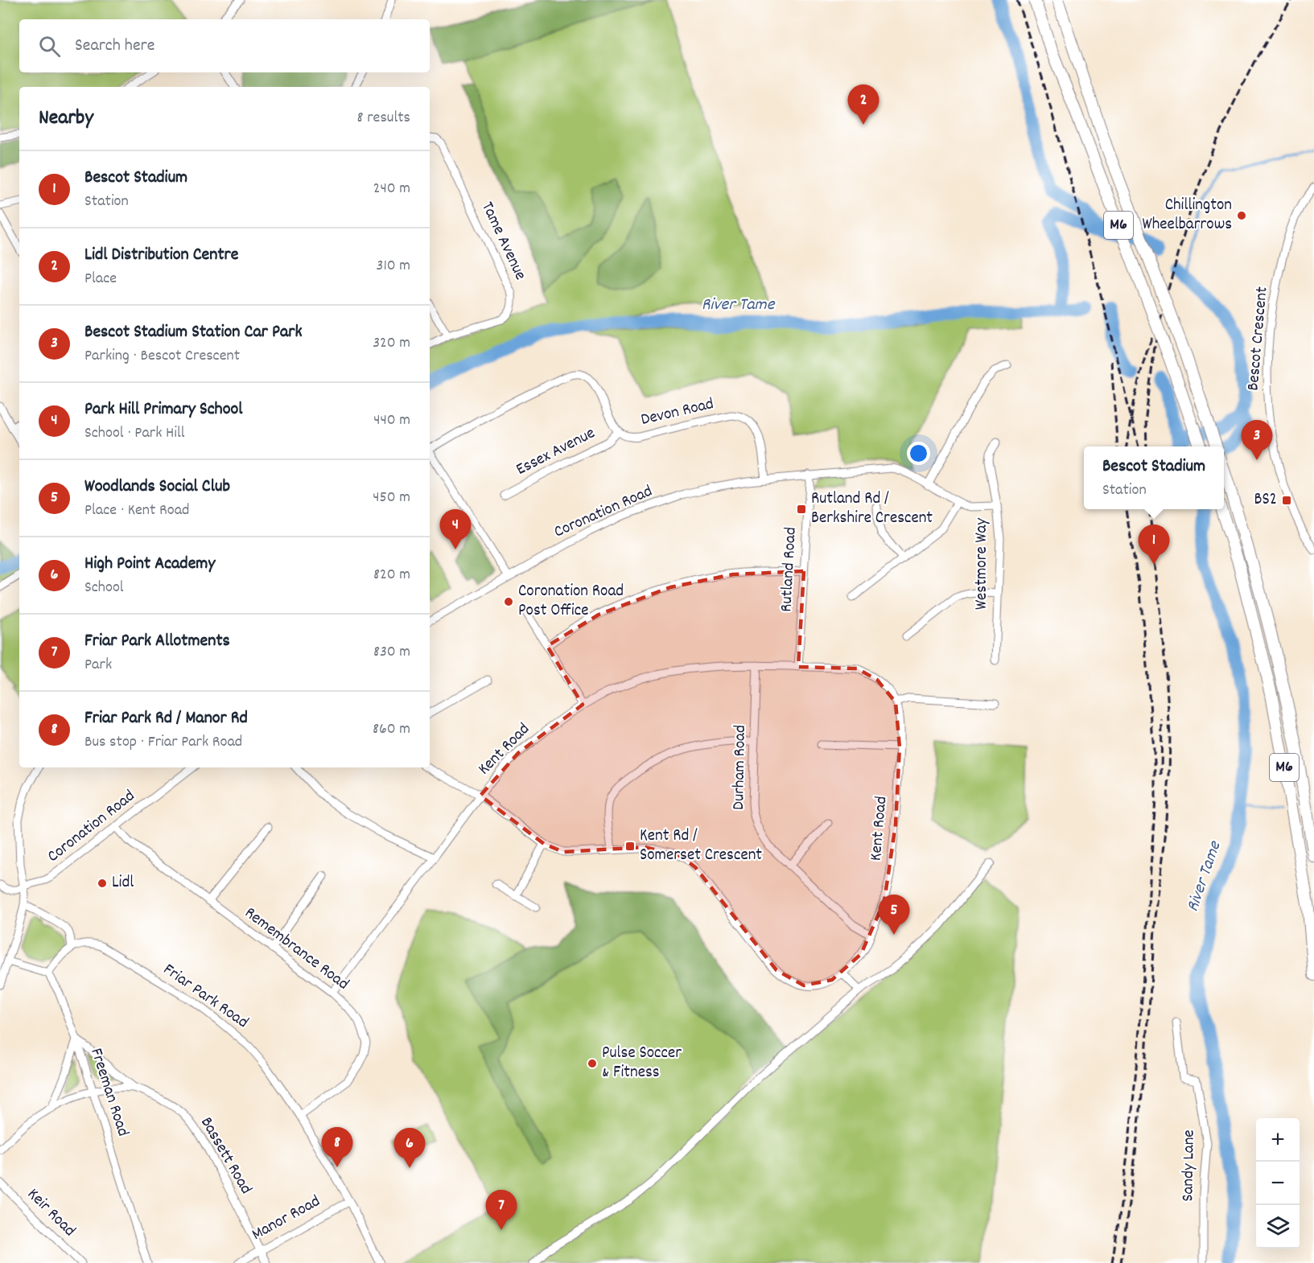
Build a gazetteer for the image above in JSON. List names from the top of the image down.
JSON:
{
  "streets": {
    "highway": ["M6"],
    "street": [
      "Tame Avenue",
      "Bescot Crescent",
      "Devon Road",
      "Essex Avenue",
      "Coronation Road",
      "Westmore Way",
      "Rutland Road",
      "Kent Road",
      "Durham Road",
      "Remembrance Road",
      "Friar Park Road",
      "Freeman Road",
      "Bassett Road",
      "Sandy Lane",
      "Keir Road",
      "Manor Road"
    ]
  },
  "crossings": [
    ["Devon Road", "Essex Avenue"],
    ["Devon Road", "Coronation Road"],
    ["Coronation Road", "Westmore Way"],
    ["Coronation Road", "Rutland Road"],
    ["Coronation Road", "Remembrance Road"],
    ["Rutland Road", "Kent Road"],
    ["Kent Road", "Durham Road"],
    ["Kent Road", "Remembrance Road"],
    ["Remembrance Road", "Friar Park Road"],
    ["Friar Park Road", "Manor Road"],
    ["Freeman Road", "Bassett Road"],
    ["Bassett Road", "Manor Road"]
  ],
  "water": ["River Tame"],
  "places": {
    "other": [
      "Chillington Wheelbarrows",
      "Coronation Road Post Office",
      "Lidl",
      "Pulse Soccer & Fitness"
    ],
    "transit": ["BS2", "Rutland Rd / Berkshire Crescent", "Kent Rd / Somerset Crescent"]
  },
  "page": {
    "search": "Search here",
    "pins": [
      "2",
      "3",
      "4",
      "1",
      "5",
      "8",
      "6",
      "7"
    ],
    "heading": ["Nearby", "8 results"],
    "list": [
      {
        "mark": "1",
        "name": "Bescot Stadium",
        "note": "Station",
        "value": "240 m"
      },
      {
        "mark": "2",
        "name": "Lidl Distribution Centre",
        "note": "Place",
        "value": "310 m"
      },
      {
        "mark": "3",
        "name": "Bescot Stadium Station Car Park",
        "note": "Parking · Bescot Crescent",
        "value": "320 m"
      },
      {
        "mark": "4",
        "name": "Park Hill Primary School",
        "note": "School · Park Hill",
        "value": "440 m"
      },
      {
        "mark": "5",
        "name": "Woodlands Social Club",
        "note": "Place · Kent Road",
        "value": "450 m"
      },
      {
        "mark": "6",
        "name": "High Point Academy",
        "note": "School",
        "value": "820 m"
      },
      {
        "mark": "7",
        "name": "Friar Park Allotments",
        "note": "Park",
        "value": "830 m"
      },
      {
        "mark": "8",
        "name": "Friar Park Rd / Manor Rd",
        "note": "Bus stop · Friar Park Road",
        "value": "860 m"
      }
    ],
    "popup": ["Bescot Stadium", "Station"],
    "map_buttons": ["+", "−"]
  }
}
